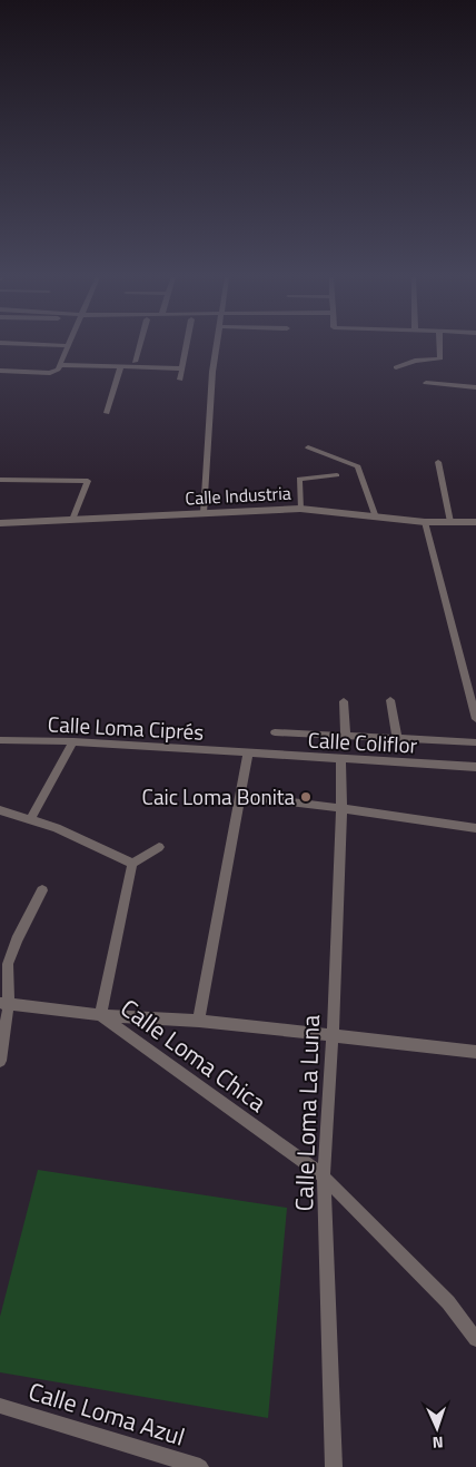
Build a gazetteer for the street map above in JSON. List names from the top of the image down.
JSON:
{
  "streets": {
    "street": [
      "Calle Industria",
      "Calle Loma Ciprés",
      "Calle Coliflor",
      "Calle Loma Chica",
      "Calle Loma La Luna",
      "Calle Loma Azul"
    ]
  },
  "crossings": [
    ["Calle Loma Ciprés", "Calle Coliflor"],
    ["Calle Coliflor", "Calle Loma La Luna"],
    ["Calle Loma Chica", "Calle Loma La Luna"]
  ],
  "places": ["Caic Loma Bonita"],
  "north": "bottom"
}
